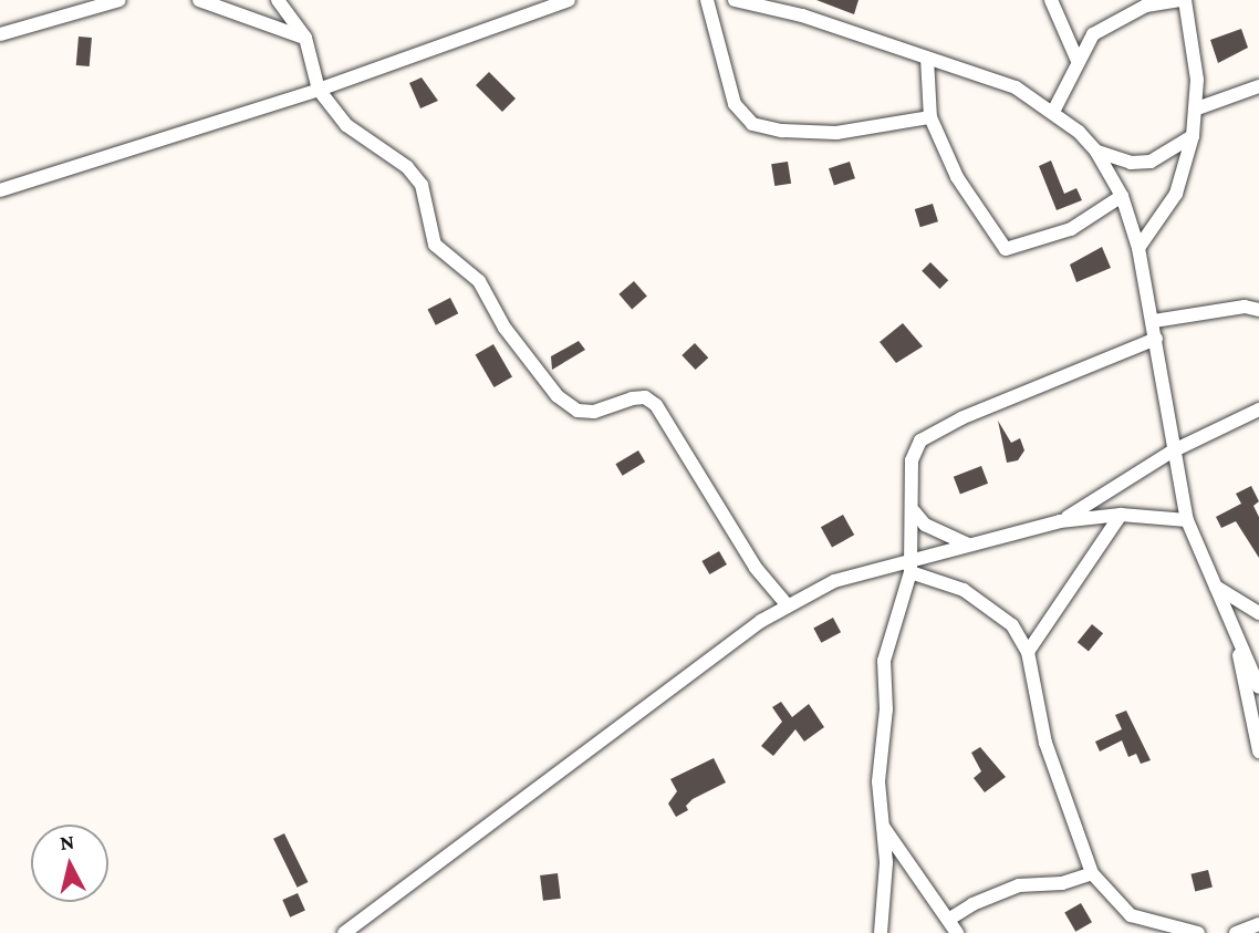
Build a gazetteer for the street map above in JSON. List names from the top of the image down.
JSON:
{
  "north": "top"
}
